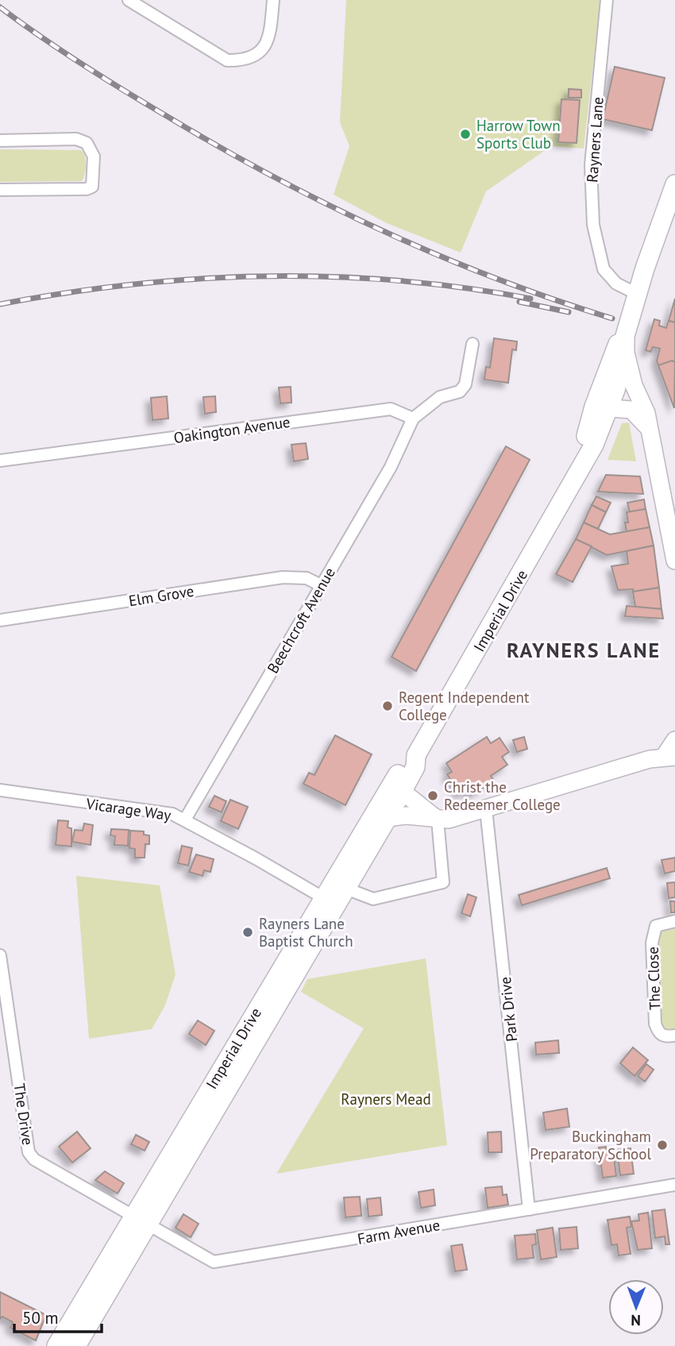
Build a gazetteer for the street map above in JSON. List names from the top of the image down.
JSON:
{
  "streets": {
    "main road": ["Imperial Drive"],
    "street": [
      "Rayners Lane",
      "Oakington Avenue",
      "Elm Grove",
      "Beechcroft Avenue",
      "Vicarage Way",
      "The Close",
      "Park Drive",
      "The Drive",
      "Farm Avenue"
    ]
  },
  "crossings": [
    ["Oakington Avenue", "Beechcroft Avenue"],
    ["Elm Grove", "Beechcroft Avenue"],
    ["Imperial Drive", "Vicarage Way"],
    ["Imperial Drive", "The Drive"],
    ["Imperial Drive", "Farm Avenue"],
    ["Beechcroft Avenue", "Vicarage Way"],
    ["Park Drive", "Farm Avenue"],
    ["The Drive", "Farm Avenue"]
  ],
  "districts": ["RAYNERS LANE"],
  "parks": ["Rayners Mead"],
  "places": [
    "Harrow Town Sports Club",
    "Regent Independent College",
    "Christ the Redeemer College",
    "Rayners Lane Baptist Church",
    "Buckingham Preparatory School"
  ],
  "scale_bar": "50 m",
  "north": "bottom"
}
